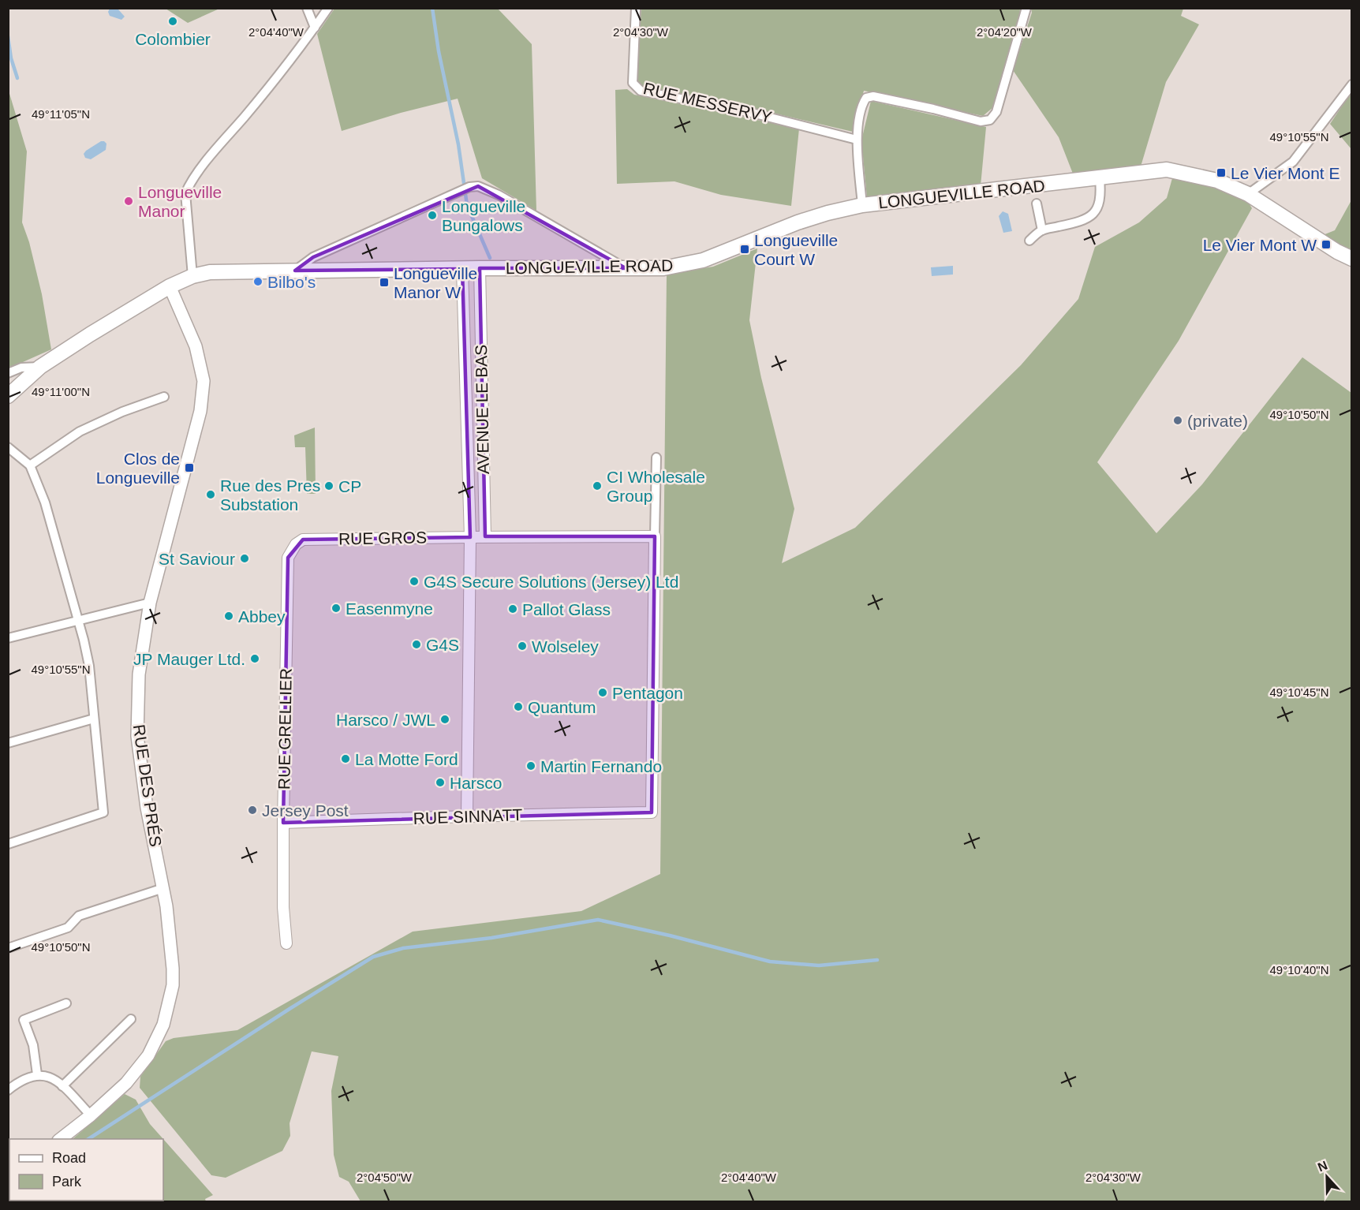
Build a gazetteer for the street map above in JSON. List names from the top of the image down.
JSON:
{
  "streets": {
    "main road": ["LONGUEVILLE ROAD", "RUE DES PRÉS"],
    "street": [
      "RUE MESSERVY",
      "AVENUE LE BAS",
      "RUE GROS",
      "RUE GRELLIER",
      "RUE SINNATT"
    ]
  },
  "crossings": [
    ["LONGUEVILLE ROAD", "AVENUE LE BAS"],
    ["LONGUEVILLE ROAD", "RUE DES PRÉS"],
    ["AVENUE LE BAS", "RUE GROS"],
    ["AVENUE LE BAS", "RUE SINNATT"],
    ["RUE GROS", "RUE GRELLIER"],
    ["RUE GRELLIER", "RUE SINNATT"]
  ],
  "places": {
    "other": [
      "Colombier",
      "Longueville Manor",
      "Longueville Bungalows",
      "Bilbo's",
      "(private)",
      "CP",
      "CI Wholesale Group",
      "Rue des Pres Substation",
      "St Saviour",
      "G4S Secure Solutions (Jersey) Ltd",
      "Easenmyne",
      "Pallot Glass",
      "Abbey",
      "G4S",
      "Wolseley",
      "JP Mauger Ltd.",
      "Pentagon",
      "Quantum",
      "Harsco / JWL",
      "La Motte Ford",
      "Martin Fernando",
      "Harsco",
      "Jersey Post"
    ],
    "transit": [
      "Le Vier Mont E",
      "Le Vier Mont W",
      "Longueville Court W",
      "Longueville Manor W",
      "Clos de Longueville"
    ]
  },
  "legend": ["Road", "Park"],
  "north": "top",
  "coordinates": [
    "2°04'40\"W",
    "2°04'30\"W",
    "2°04'20\"W",
    "49°11'05\"N",
    "49°10'55\"N",
    "49°11'00\"N",
    "49°10'50\"N",
    "49°10'45\"N",
    "49°10'40\"N",
    "2°04'50\"W"
  ]
}
